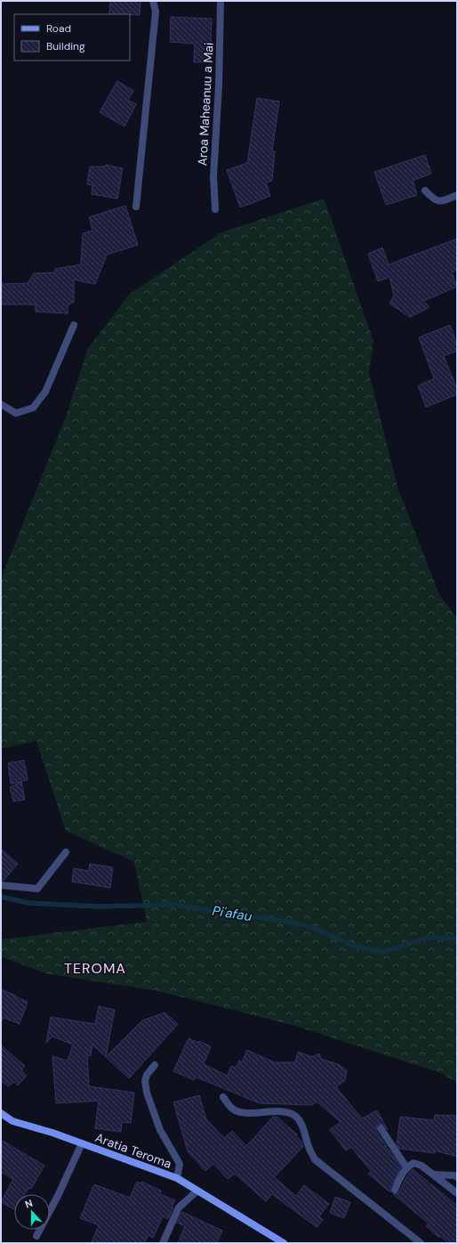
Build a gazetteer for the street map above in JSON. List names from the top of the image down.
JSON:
{
  "streets": {
    "main road": ["Aratia Teroma"],
    "street": ["Aroa Maheanuu a Mai"]
  },
  "districts": ["TEROMA"],
  "water": ["Pi'afau"],
  "legend": ["Road", "Building"],
  "north": "top"
}
